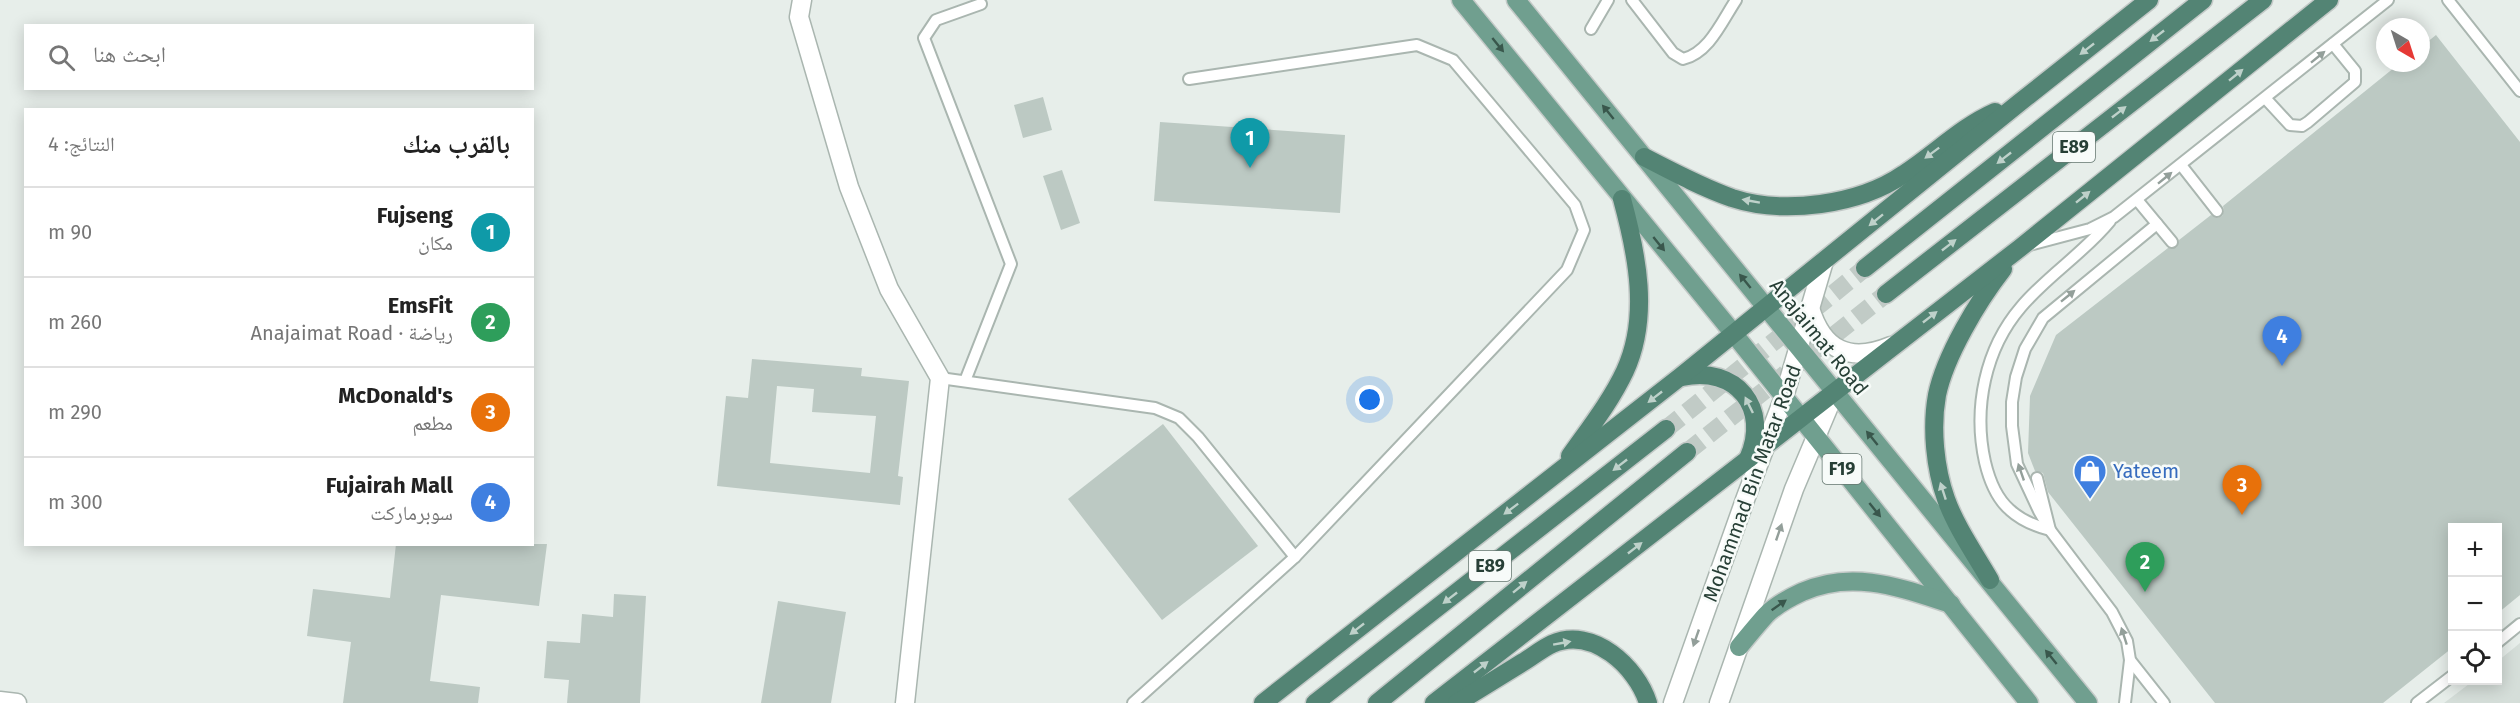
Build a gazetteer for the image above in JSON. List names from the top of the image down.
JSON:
{
  "streets": {
    "highway": ["E89"],
    "main road": ["Anajaimat Road", "F19"],
    "street": ["Mohammad Bin Matar Road"]
  },
  "crossings": [
    ["Anajaimat Road", "Mohammad Bin Matar Road"],
    ["F19", "Mohammad Bin Matar Road"]
  ],
  "places": {
    "shop": ["Yateem"]
  },
  "north": "bottom right",
  "page": {
    "search": "ابحث هنا",
    "heading": ["بالقرب منك", "النتائج: 4"],
    "pins": [
      "1",
      "4",
      "3",
      "2"
    ],
    "list": [
      {
        "mark": "1",
        "name": "Fujseng",
        "note": "مكان",
        "value": "90 m"
      },
      {
        "mark": "2",
        "name": "EmsFit",
        "note": "رياضة · Anajaimat Road",
        "value": "260 m"
      },
      {
        "mark": "3",
        "name": "McDonald's",
        "note": "مطعم",
        "value": "290 m"
      },
      {
        "mark": "4",
        "name": "Fujairah Mall",
        "note": "سوبرماركت",
        "value": "300 m"
      }
    ],
    "map_buttons": ["+", "−"]
  }
}
